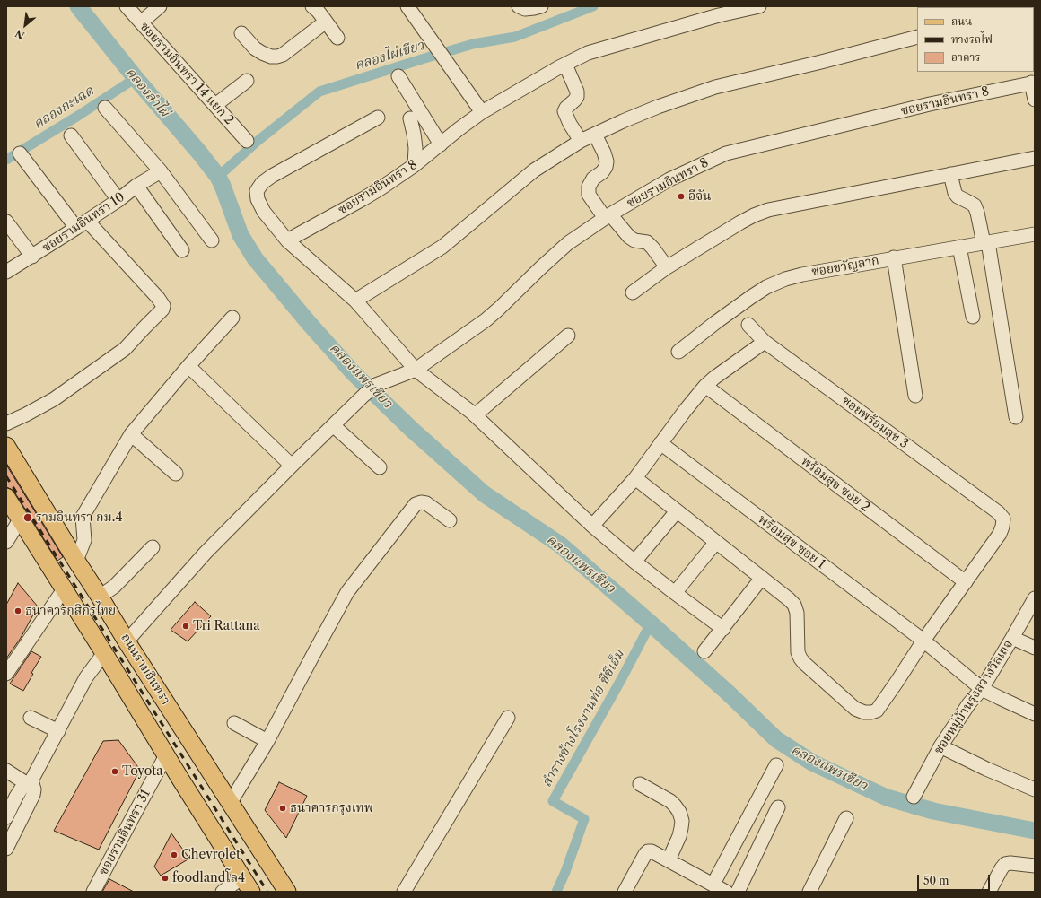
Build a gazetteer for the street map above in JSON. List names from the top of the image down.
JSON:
{
  "streets": {
    "main road": ["ถนนรามอินทรา"],
    "street": [
      "ซอยรามอินทรา 14 แยก 2",
      "ซอยรามอินทรา 8",
      "ซอยรามอินทรา 10",
      "ซอยขวัญลาก",
      "ซอยพร้อมสุข 3",
      "พร้อมสุข ซอย 2",
      "พร้อมสุข ซอย 1",
      "ซอยหมู่บ้านรุ่งสว่างวิลเลจ",
      "ซอยรามอินทรา 31"
    ]
  },
  "crossings": [
    ["ซอยรามอินทรา 8", "ถนนรามอินทรา"],
    ["ซอยพร้อมสุข 3", "พร้อมสุข ซอย 2"],
    ["พร้อมสุข ซอย 1", "ซอยหมู่บ้านรุ่งสว่างวิลเลจ"]
  ],
  "water": [
    "คลองไผ่เขียว",
    "คลองลำไผ่",
    "คลองกะเฉด",
    "คลองแพรเขียว",
    "ลำรางข้างโรงงานท่อ ซีซีเอ็ม"
  ],
  "places": [
    "อีจัน",
    "รามอินทรา กม.4",
    "ธนาคารกสิกรไทย",
    "Tri Rattana",
    "Toyota",
    "ธนาคารกรุงเทพ",
    "Chevrolet",
    "foodlandโล4"
  ],
  "legend": ["ถนน", "ทางรถไฟ", "อาคาร"],
  "scale_bar": "50 m",
  "north": "bottom left"
}
